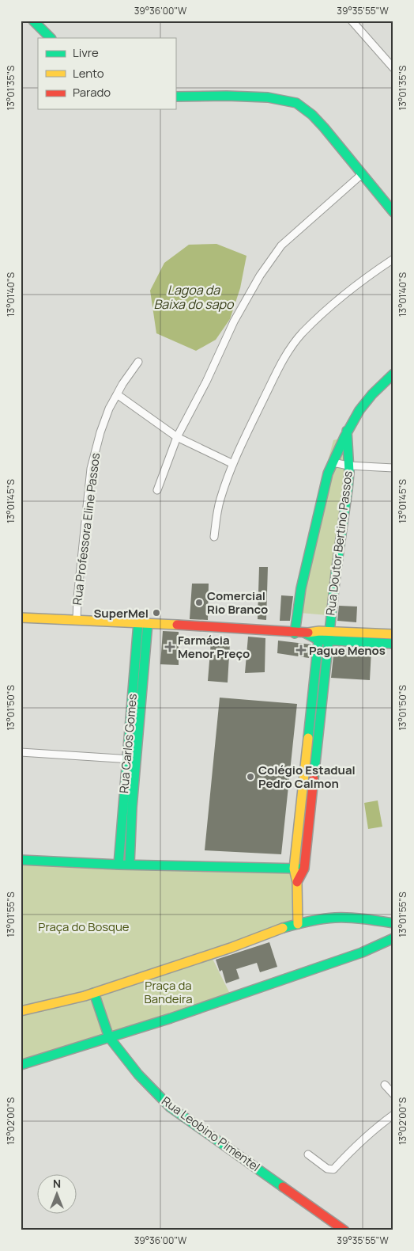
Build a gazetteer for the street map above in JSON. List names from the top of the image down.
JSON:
{
  "streets": {
    "street": [
      "Rua Professora Eline Passos",
      "Rua Doutor Bertino Passos",
      "Rua Carlos Gomes",
      "Rua Leobino Pimentel"
    ]
  },
  "water": ["Lagoa da Baixa do sapo"],
  "parks": ["Praça do Bosque", "Praça da Bandeira"],
  "places": {
    "other": ["Comercial Rio Branco", "SuperMel", "Colégio Estadual Pedro Calmon"],
    "health": ["Farmácia Menor Preço", "Pague Menos"]
  },
  "legend": ["Livre", "Lento", "Parado"],
  "north": "top",
  "coordinates": [
    "39°36'00\"W",
    "39°35'55\"W",
    "13°01'35\"S",
    "13°01'40\"S",
    "13°01'45\"S",
    "13°01'50\"S",
    "13°01'55\"S",
    "13°02'00\"S"
  ]
}
